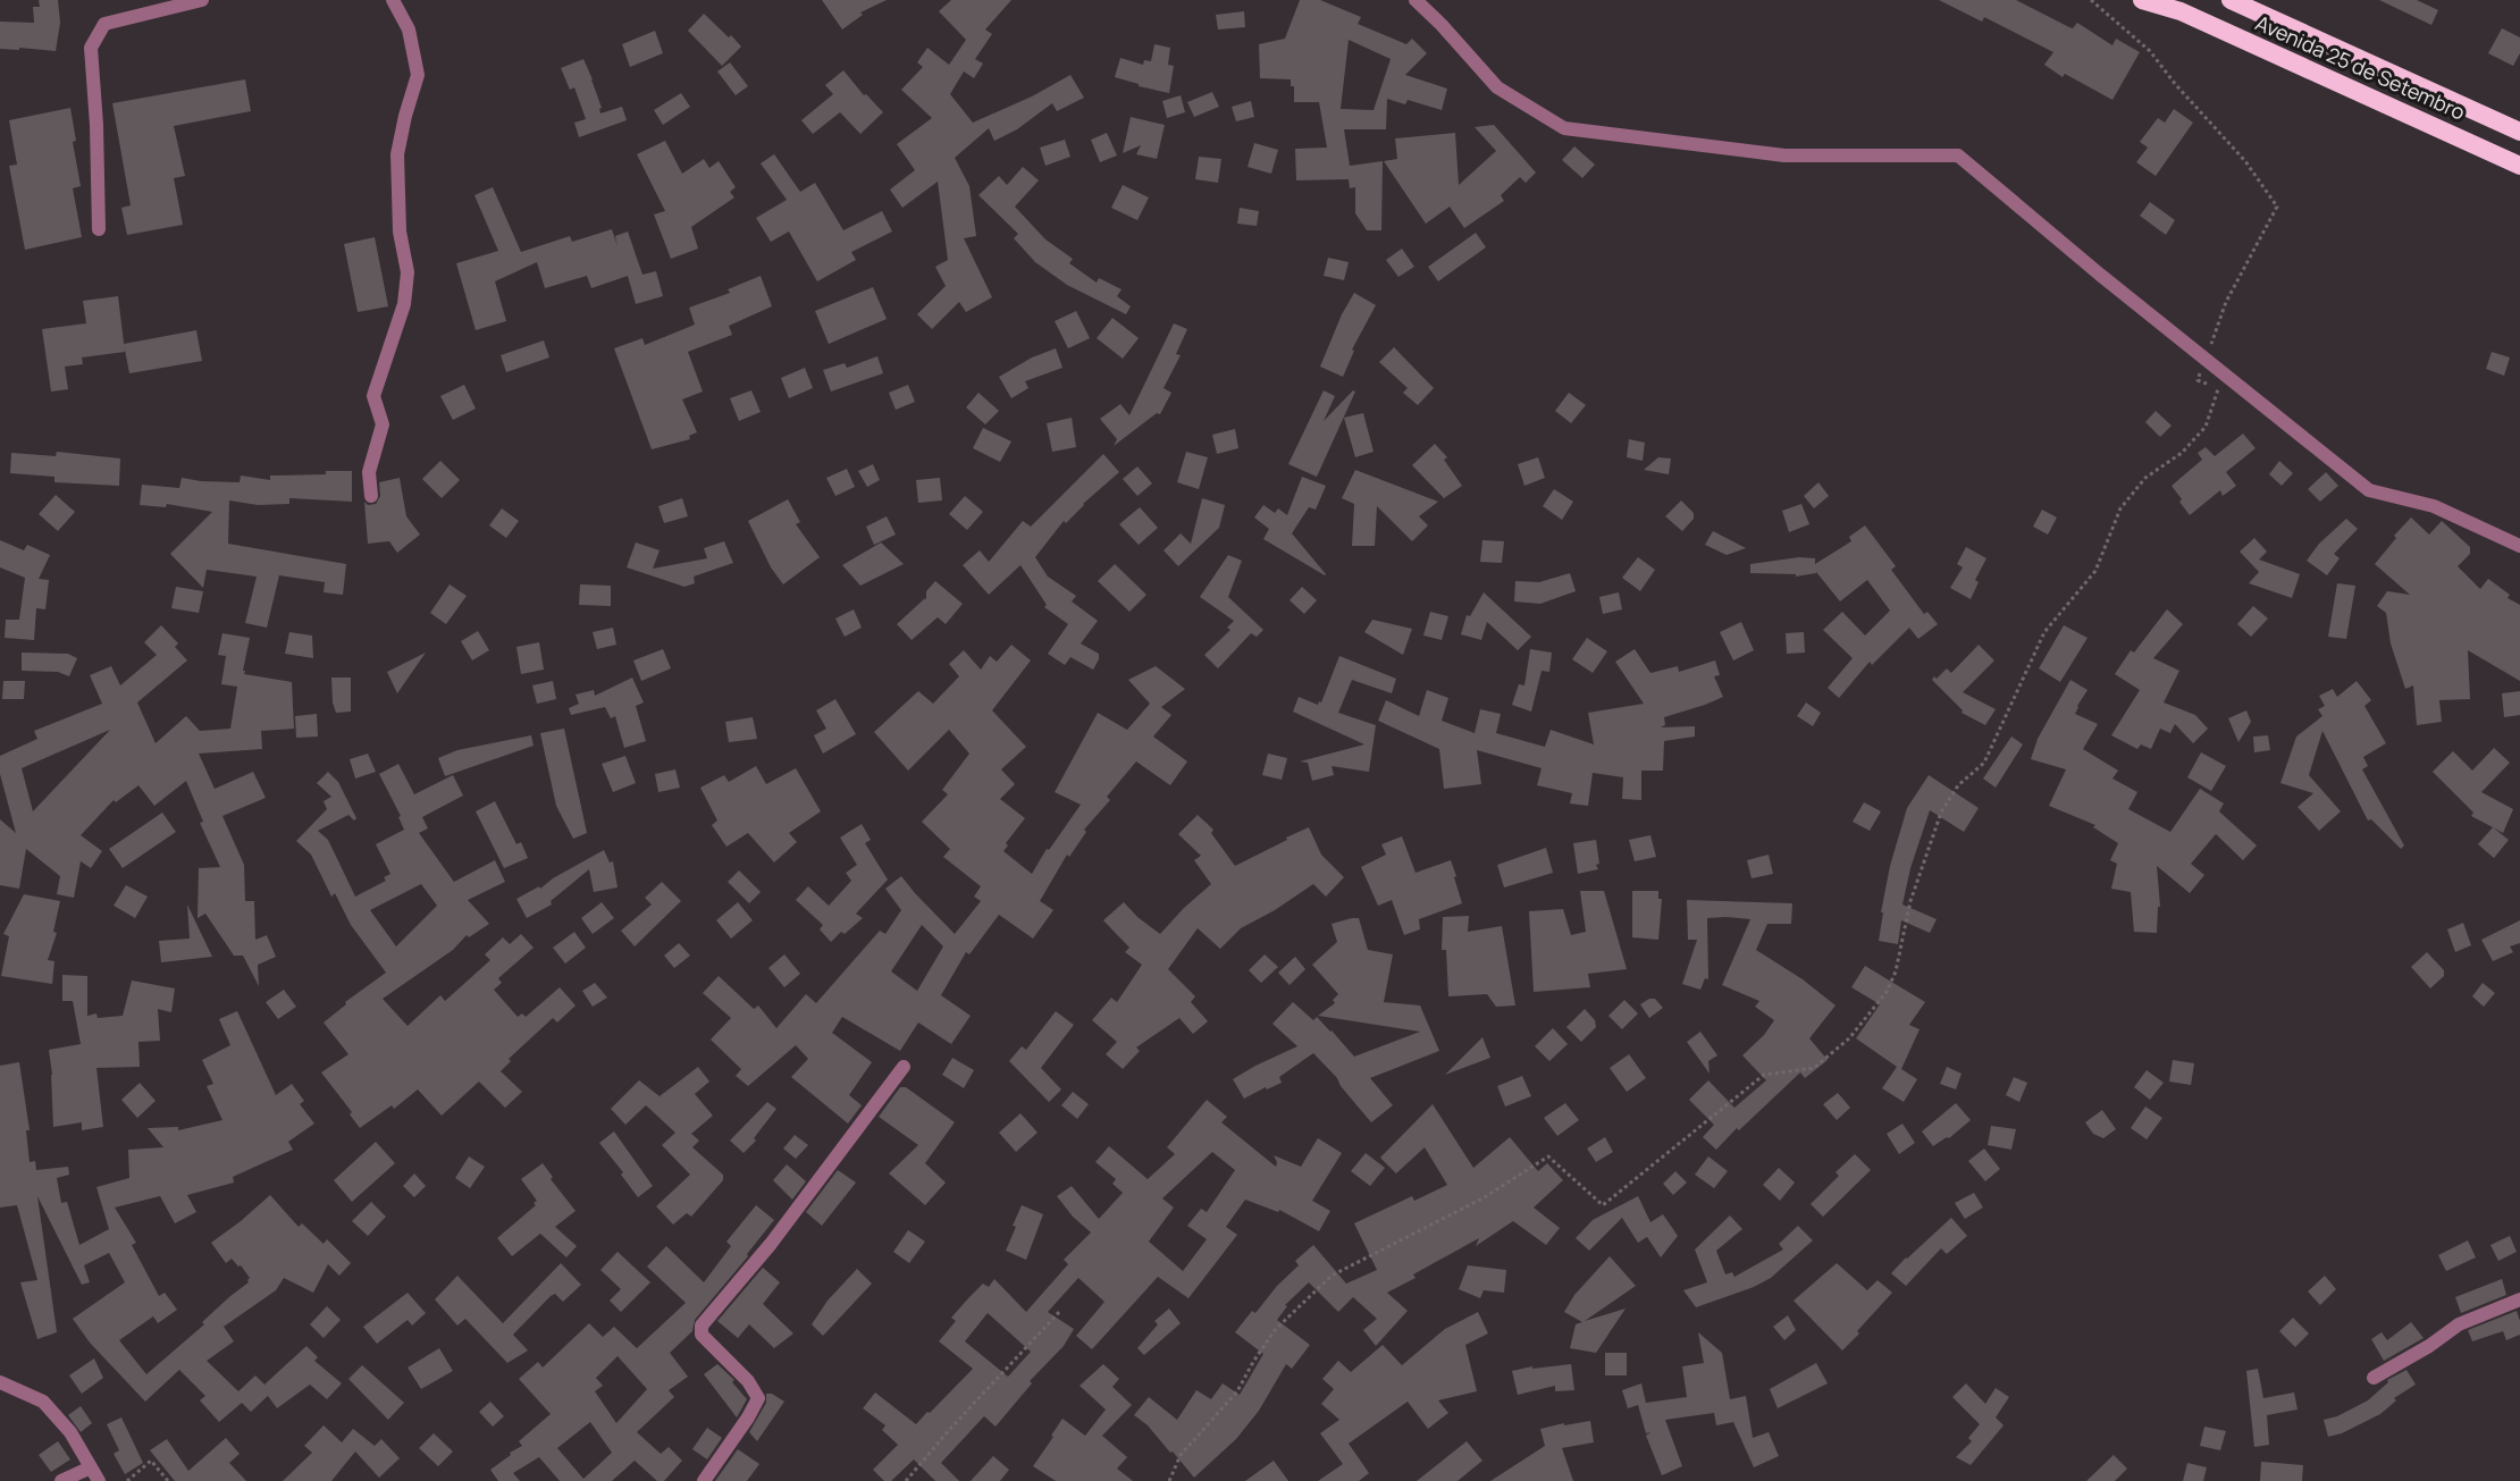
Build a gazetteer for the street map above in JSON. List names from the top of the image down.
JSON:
{
  "streets": {
    "highway": ["Avenida 25 de Setembro"]
  }
}
